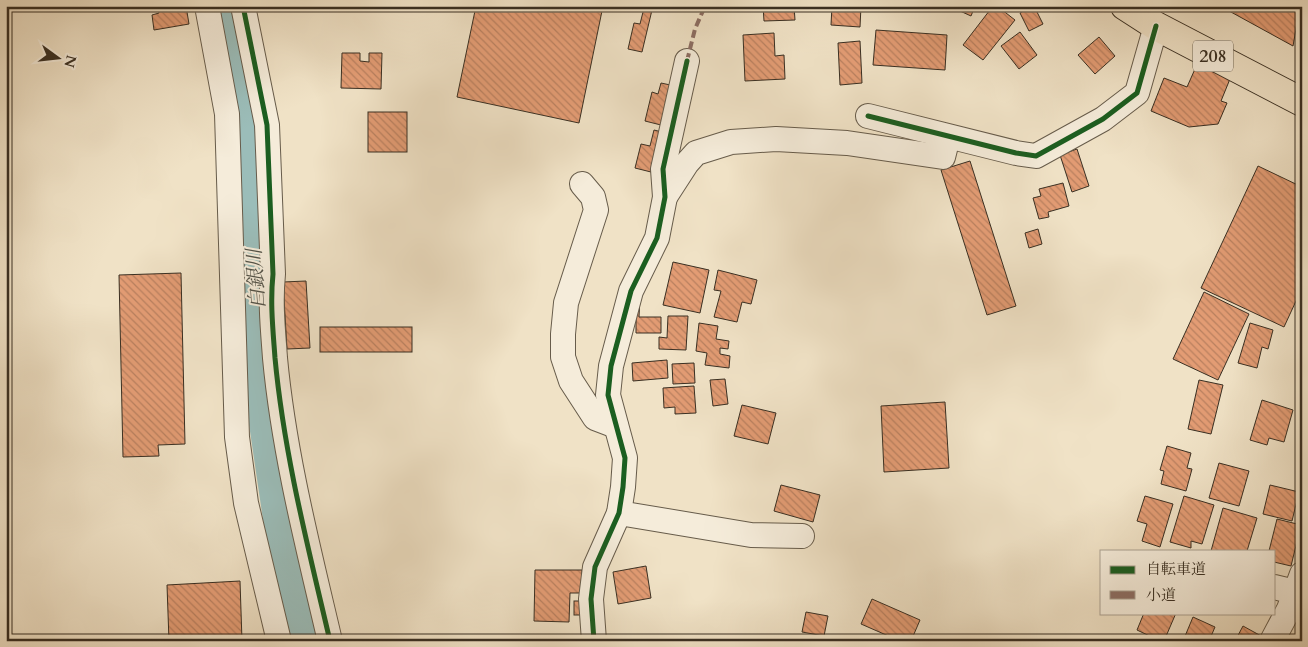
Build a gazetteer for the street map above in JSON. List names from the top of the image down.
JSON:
{
  "streets": {
    "highway": ["208"]
  },
  "water": ["白銀川"],
  "legend": ["自転車道", "小道"],
  "north": "right"
}
